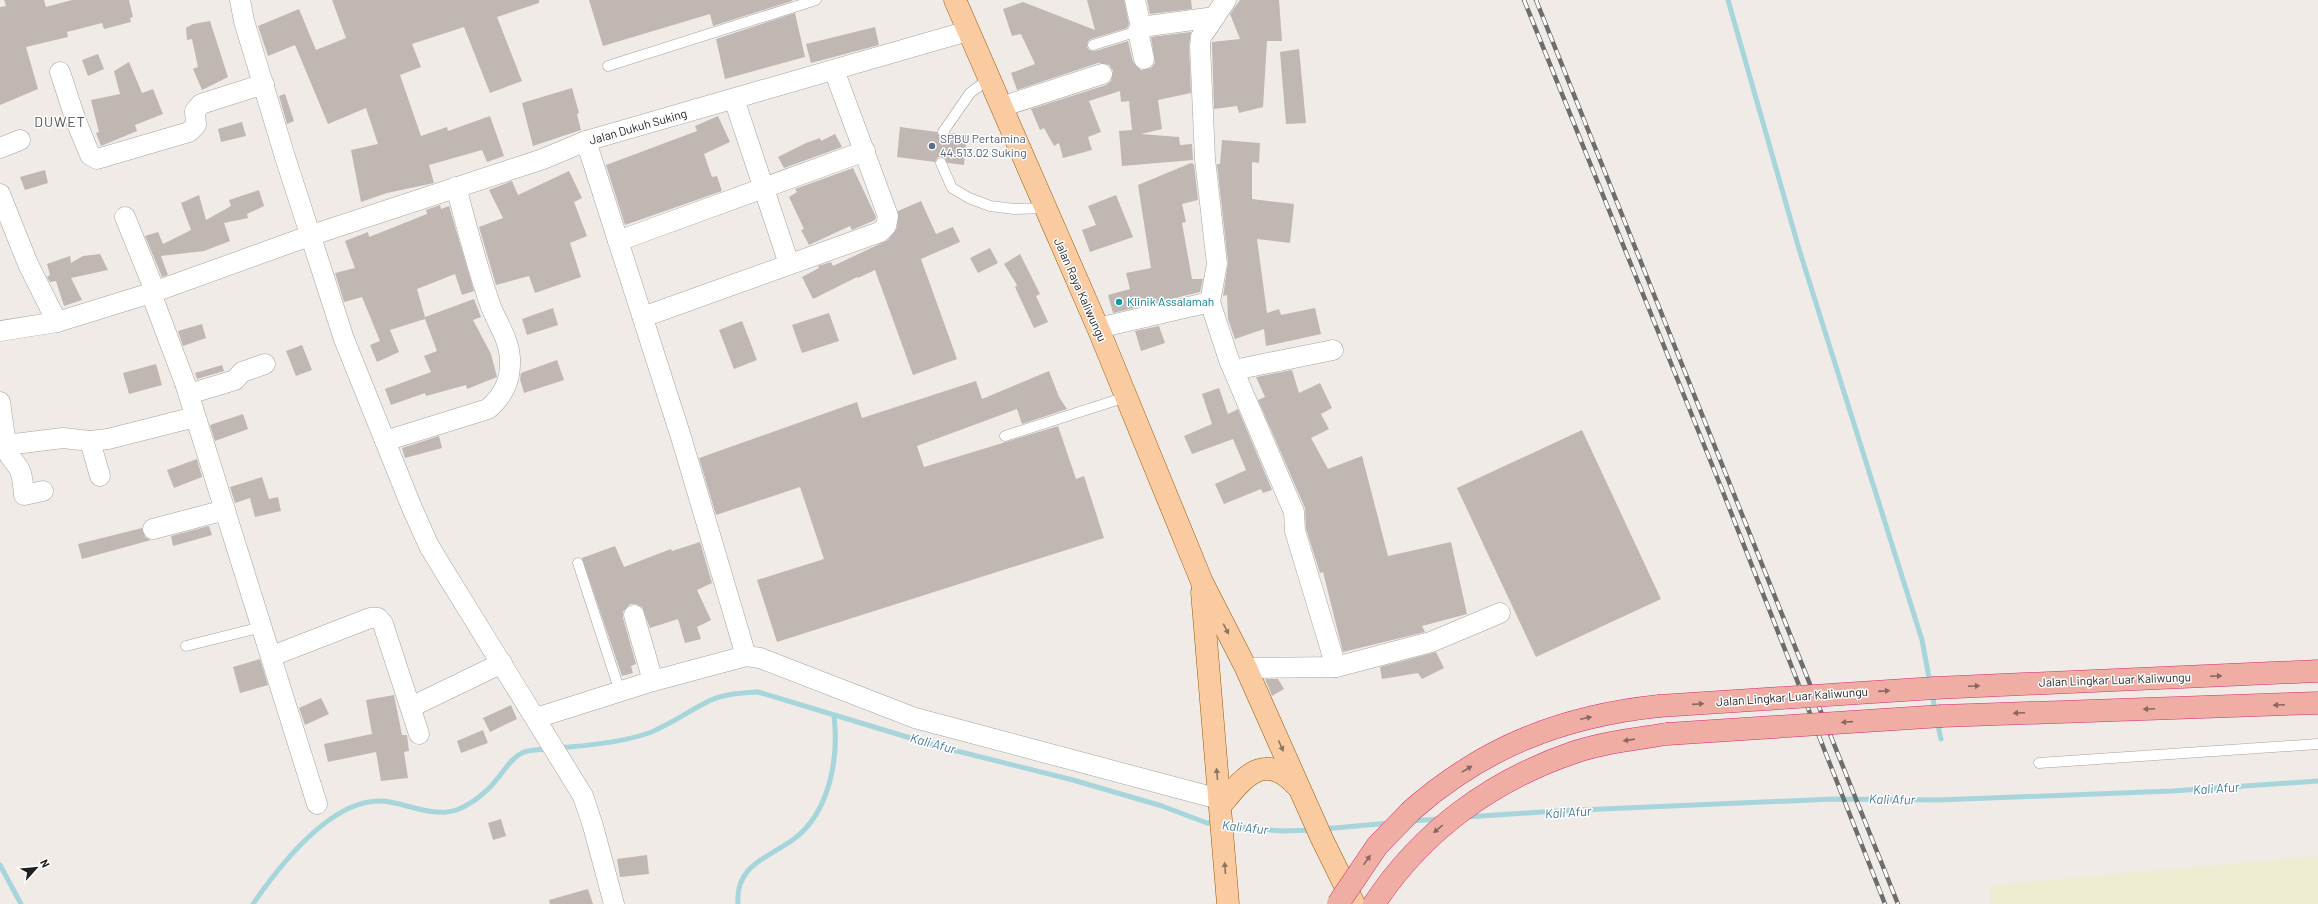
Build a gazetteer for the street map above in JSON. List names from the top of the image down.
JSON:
{
  "streets": {
    "highway": ["Jalan Lingkar Luar Kaliwungu"],
    "main road": ["Jalan Raya Kaliwungu"],
    "street": ["Jalan Dukuh Suking"]
  },
  "crossings": [
    ["Jalan Dukuh Suking", "Jalan Raya Kaliwungu"]
  ],
  "districts": ["DUWET"],
  "water": ["Kali Afur"],
  "places": ["SPBU Pertamina 44.513.02 Suking", "Klinik Assalamah"],
  "north": "top right"
}
